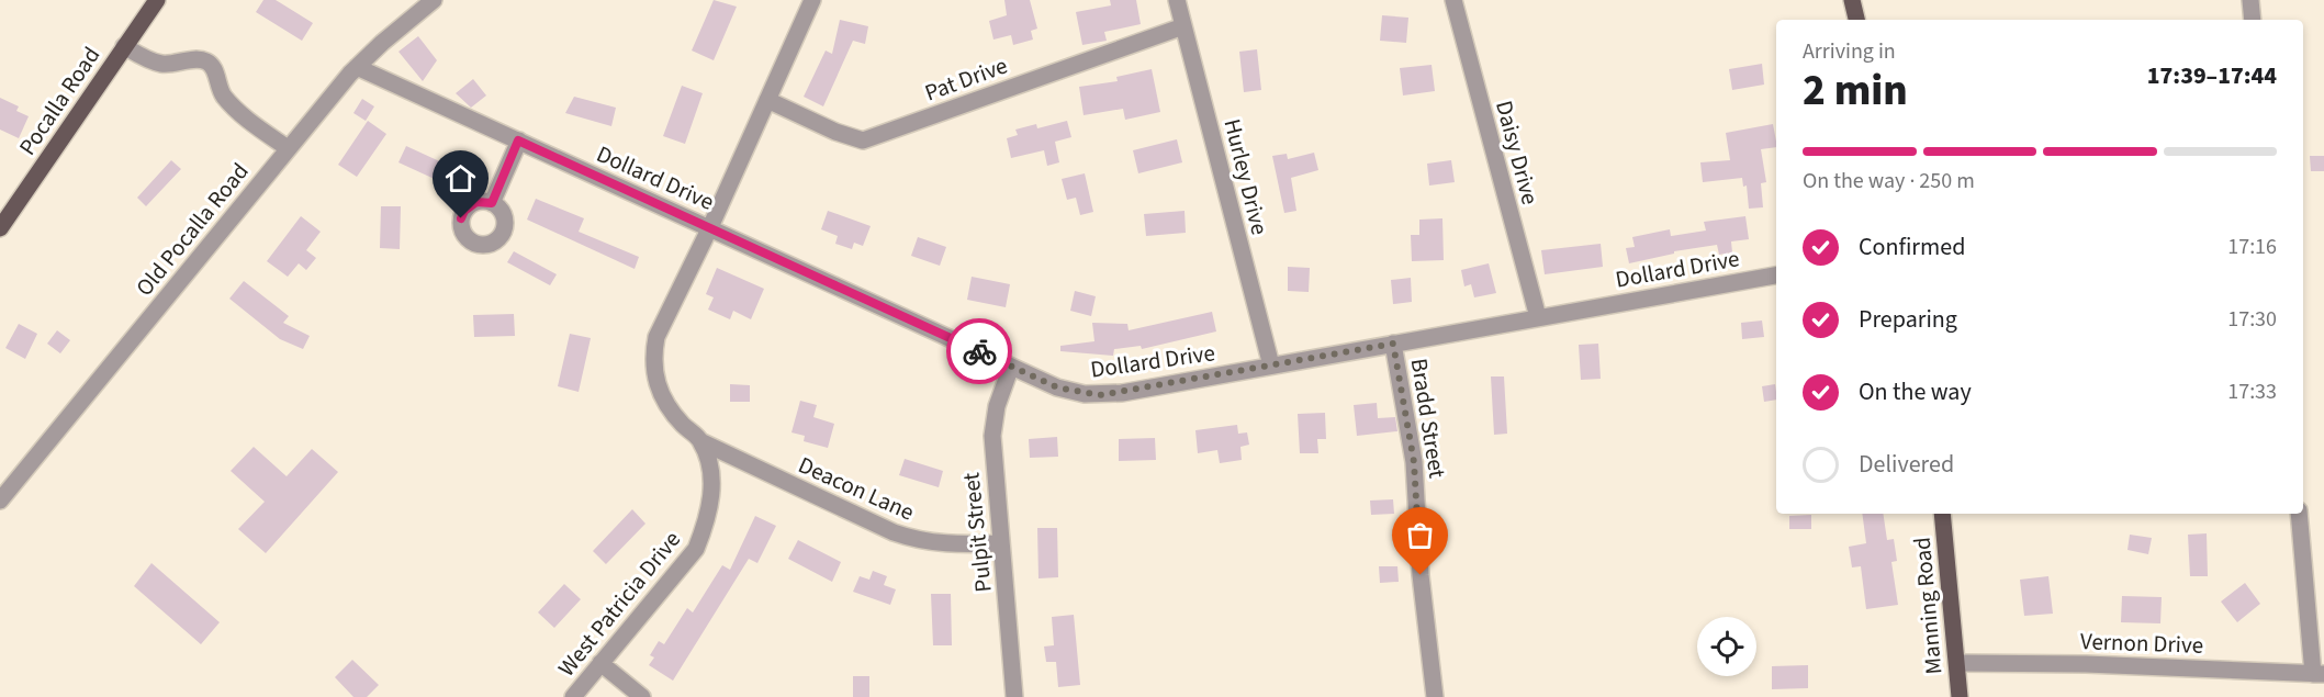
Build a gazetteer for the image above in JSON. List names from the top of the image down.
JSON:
{
  "streets": {
    "main road": ["Pocalla Road", "Manning Road"],
    "street": [
      "Pat Drive",
      "Daisy Drive",
      "Hurley Drive",
      "Dollard Drive",
      "Old Pocalla Road",
      "Bradd Street",
      "Deacon Lane",
      "Pulpit Street",
      "West Patricia Drive",
      "Vernon Drive"
    ]
  },
  "crossings": [
    ["Pat Drive", "Hurley Drive"],
    ["Pat Drive", "West Patricia Drive"],
    ["Daisy Drive", "Dollard Drive"],
    ["Hurley Drive", "Dollard Drive"],
    ["Dollard Drive", "Old Pocalla Road"],
    ["Dollard Drive", "Bradd Street"],
    ["Dollard Drive", "Pulpit Street"],
    ["Dollard Drive", "West Patricia Drive"],
    ["Deacon Lane", "Pulpit Street"],
    ["Deacon Lane", "West Patricia Drive"],
    ["Manning Road", "Vernon Drive"]
  ],
  "page": {
    "heading": ["2 min", "Arriving in", "17:39–17:44"],
    "bar": "On the way · 250 m",
    "list": [
      ["Confirmed", "17:16"],
      ["Preparing", "17:30"],
      ["On the way", "17:33"],
      "Delivered"
    ]
  }
}
